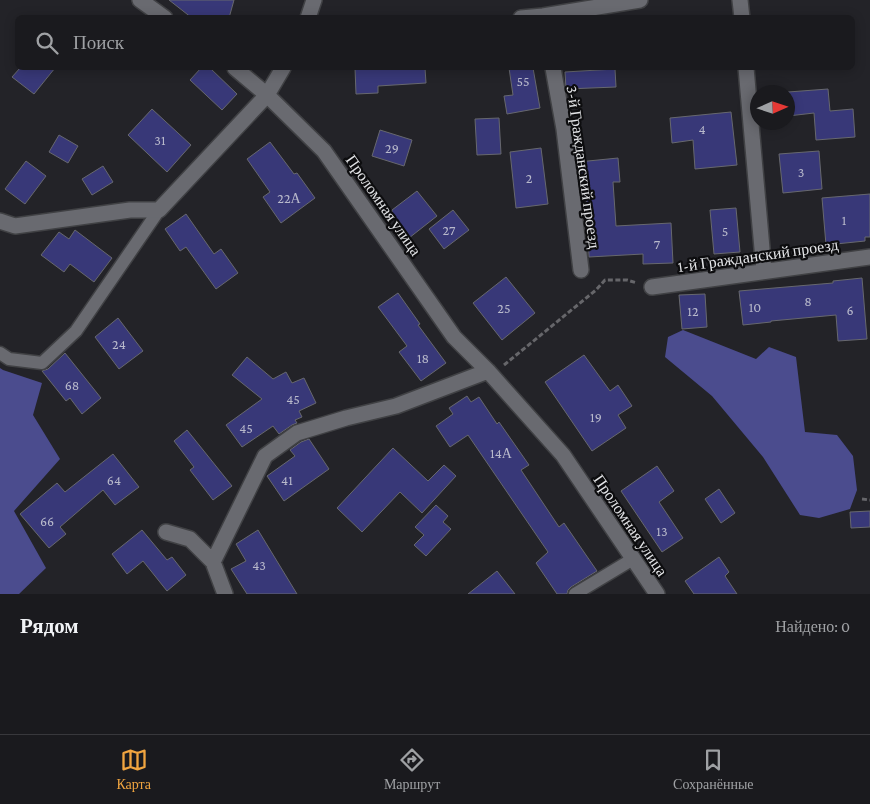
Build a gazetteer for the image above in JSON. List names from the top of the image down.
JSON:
{
  "streets": {
    "street": ["3-й Гражданский проезд", "Проломная улица", "1-й Гражданский проезд"]
  },
  "house_numbers": [
    "55",
    "4",
    "31",
    "29",
    "3",
    "2",
    "22А",
    "1",
    "27",
    "5",
    "7",
    "8",
    "10",
    "25",
    "6",
    "12",
    "24",
    "18",
    "68",
    "45",
    "19",
    "45",
    "14А",
    "64",
    "41",
    "66",
    "13",
    "43"
  ],
  "north": "right",
  "page": {
    "search": "Поиск",
    "heading": ["Рядом", "Найдено: 0"],
    "nav": ["Карта", "Маршрут", "Сохранённые"]
  }
}
